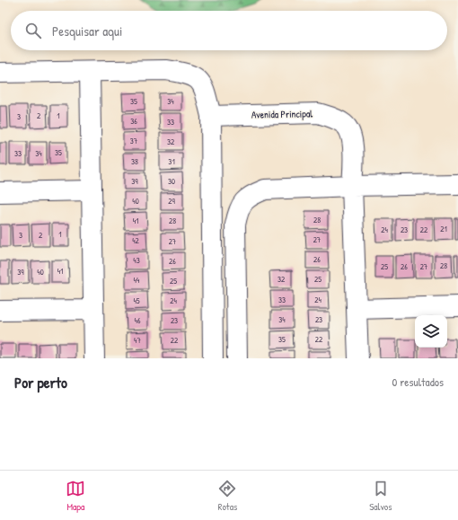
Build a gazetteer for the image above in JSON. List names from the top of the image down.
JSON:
{
  "streets": {
    "street": ["Avenida Principal"]
  },
  "house_numbers": [
    "35",
    "34",
    "2",
    "1",
    "3",
    "36",
    "33",
    "37",
    "32",
    "35",
    "33",
    "34",
    "38",
    "31",
    "39",
    "30",
    "40",
    "29",
    "28",
    "41",
    "28",
    "21",
    "24",
    "23",
    "22",
    "1",
    "3",
    "2",
    "27",
    "42",
    "27",
    "26",
    "43",
    "26",
    "28",
    "25",
    "26",
    "27",
    "41",
    "39",
    "40",
    "32",
    "25",
    "44",
    "25",
    "33",
    "24",
    "45",
    "24",
    "34",
    "23",
    "46",
    "23",
    "35",
    "22",
    "47",
    "22"
  ],
  "page": {
    "search": "Pesquisar aqui",
    "heading": ["Por perto", "0 resultados"],
    "nav": ["Mapa", "Rotas", "Salvos"]
  }
}
